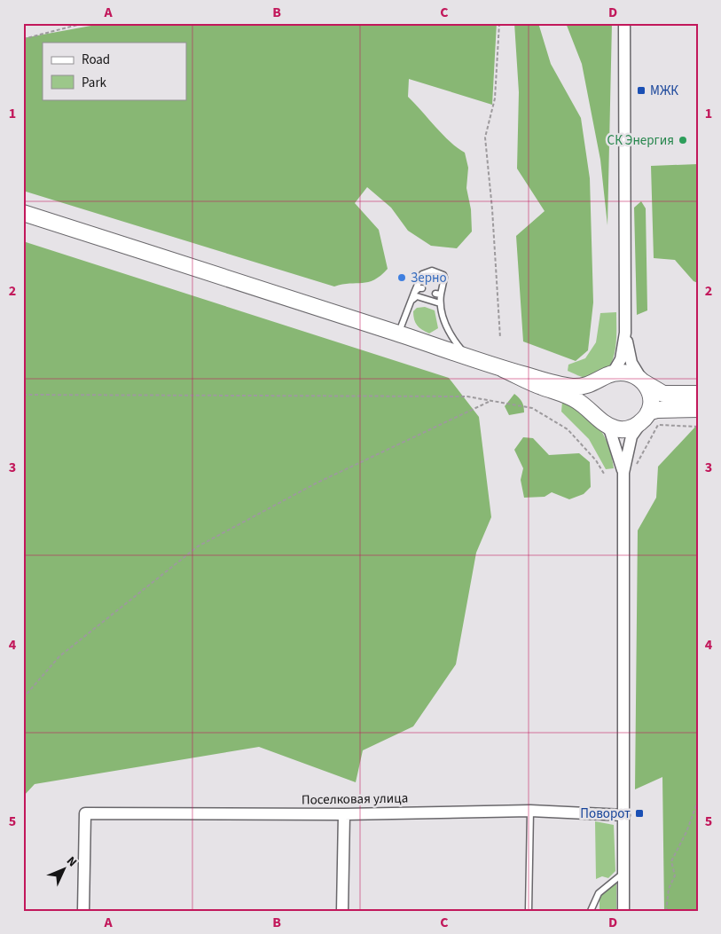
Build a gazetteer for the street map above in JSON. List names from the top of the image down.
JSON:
{
  "streets": {
    "street": ["Поселковая улица"]
  },
  "places": {
    "transit": ["МЖК", "Поворот"],
    "other": ["СК Энергия", "Зерно"]
  },
  "legend": ["Road", "Park"],
  "north": "top right",
  "grid": {
    "columns": [
      "A",
      "B",
      "C",
      "D"
    ],
    "rows": [
      "1",
      "2",
      "3",
      "4",
      "5"
    ]
  }
}
